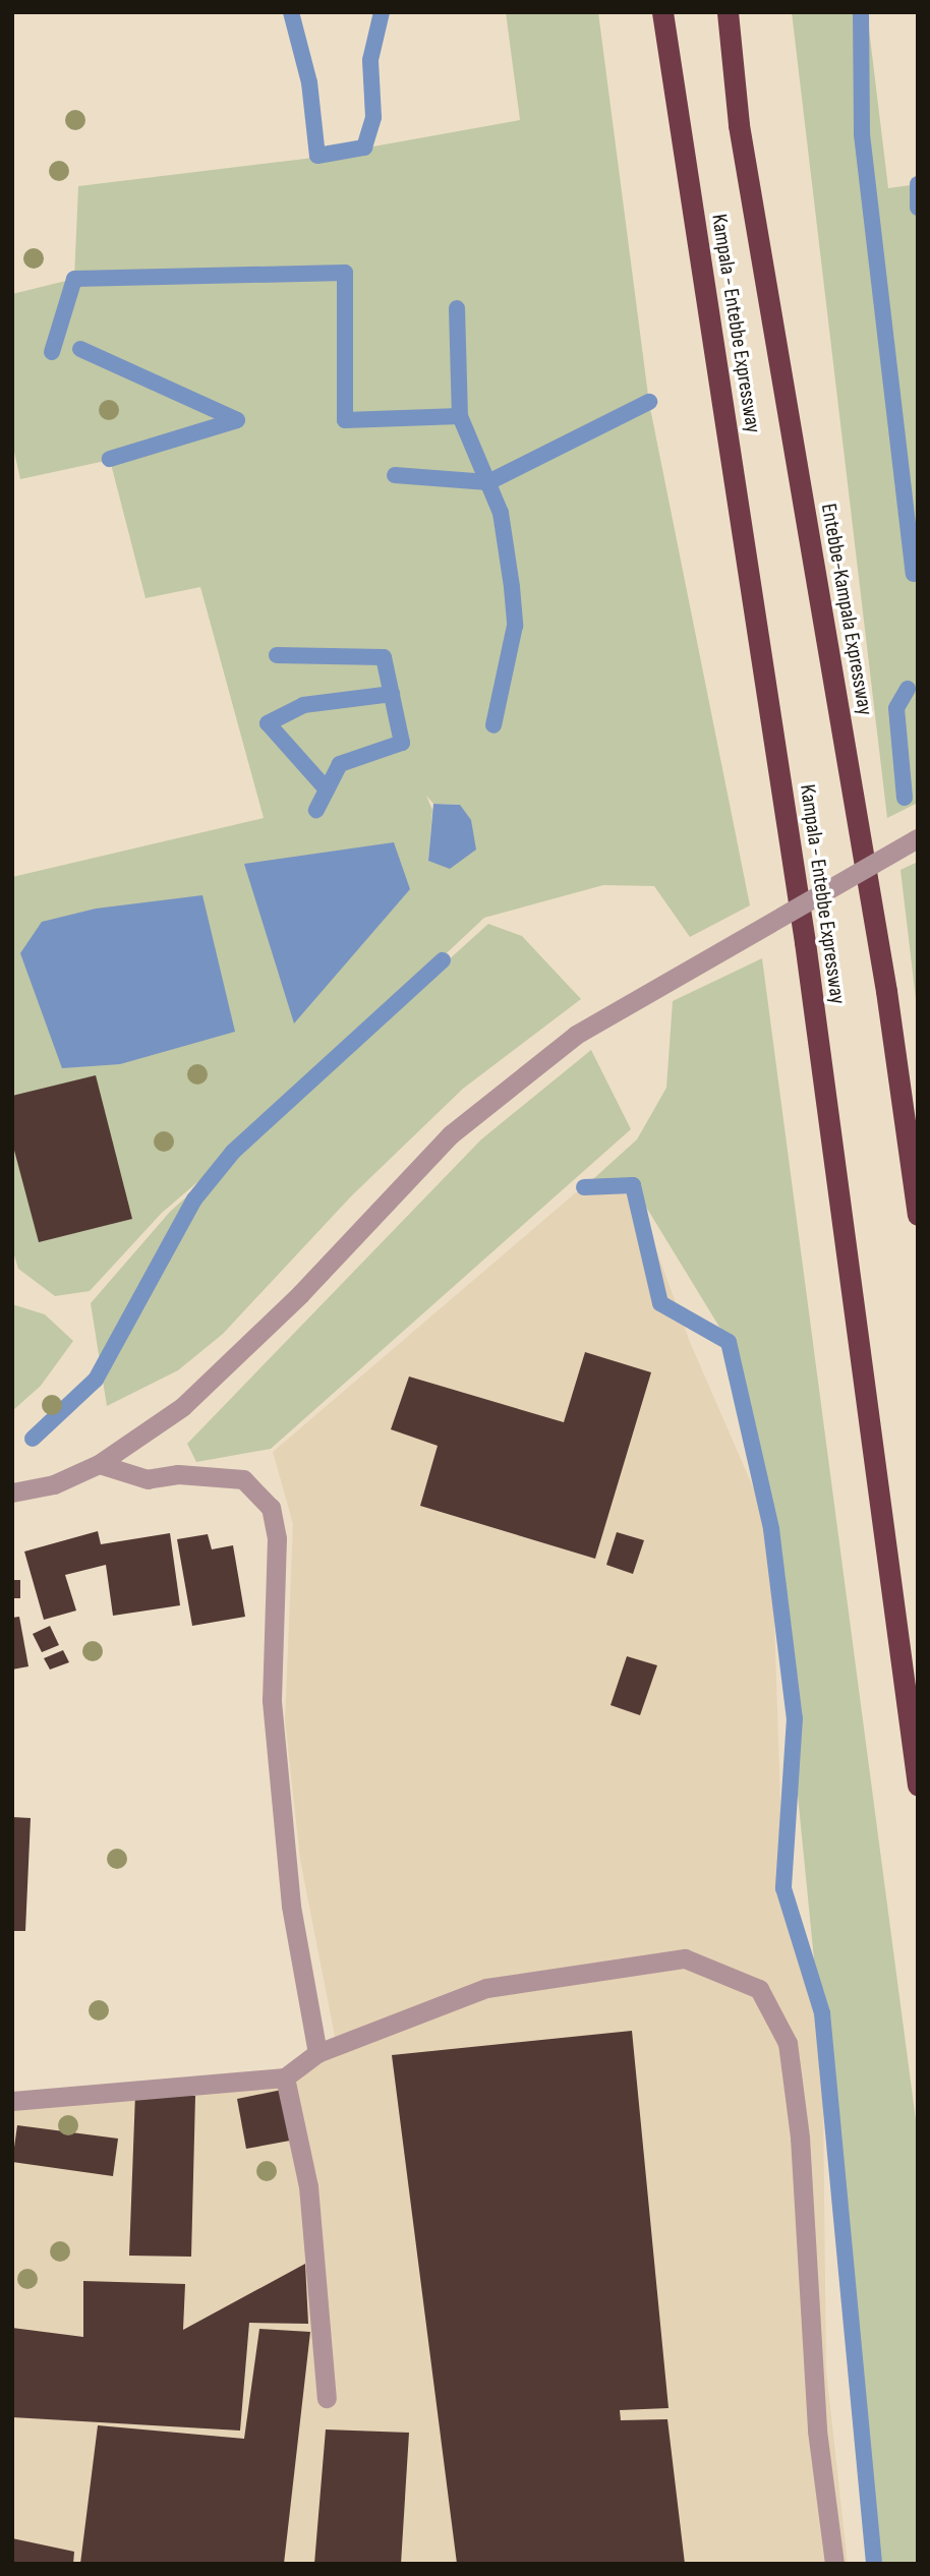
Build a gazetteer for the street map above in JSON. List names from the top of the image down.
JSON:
{
  "streets": {
    "highway": ["Kampala - Entebbe Expressway", "Entebbe-Kampala Expressway"]
  }
}
